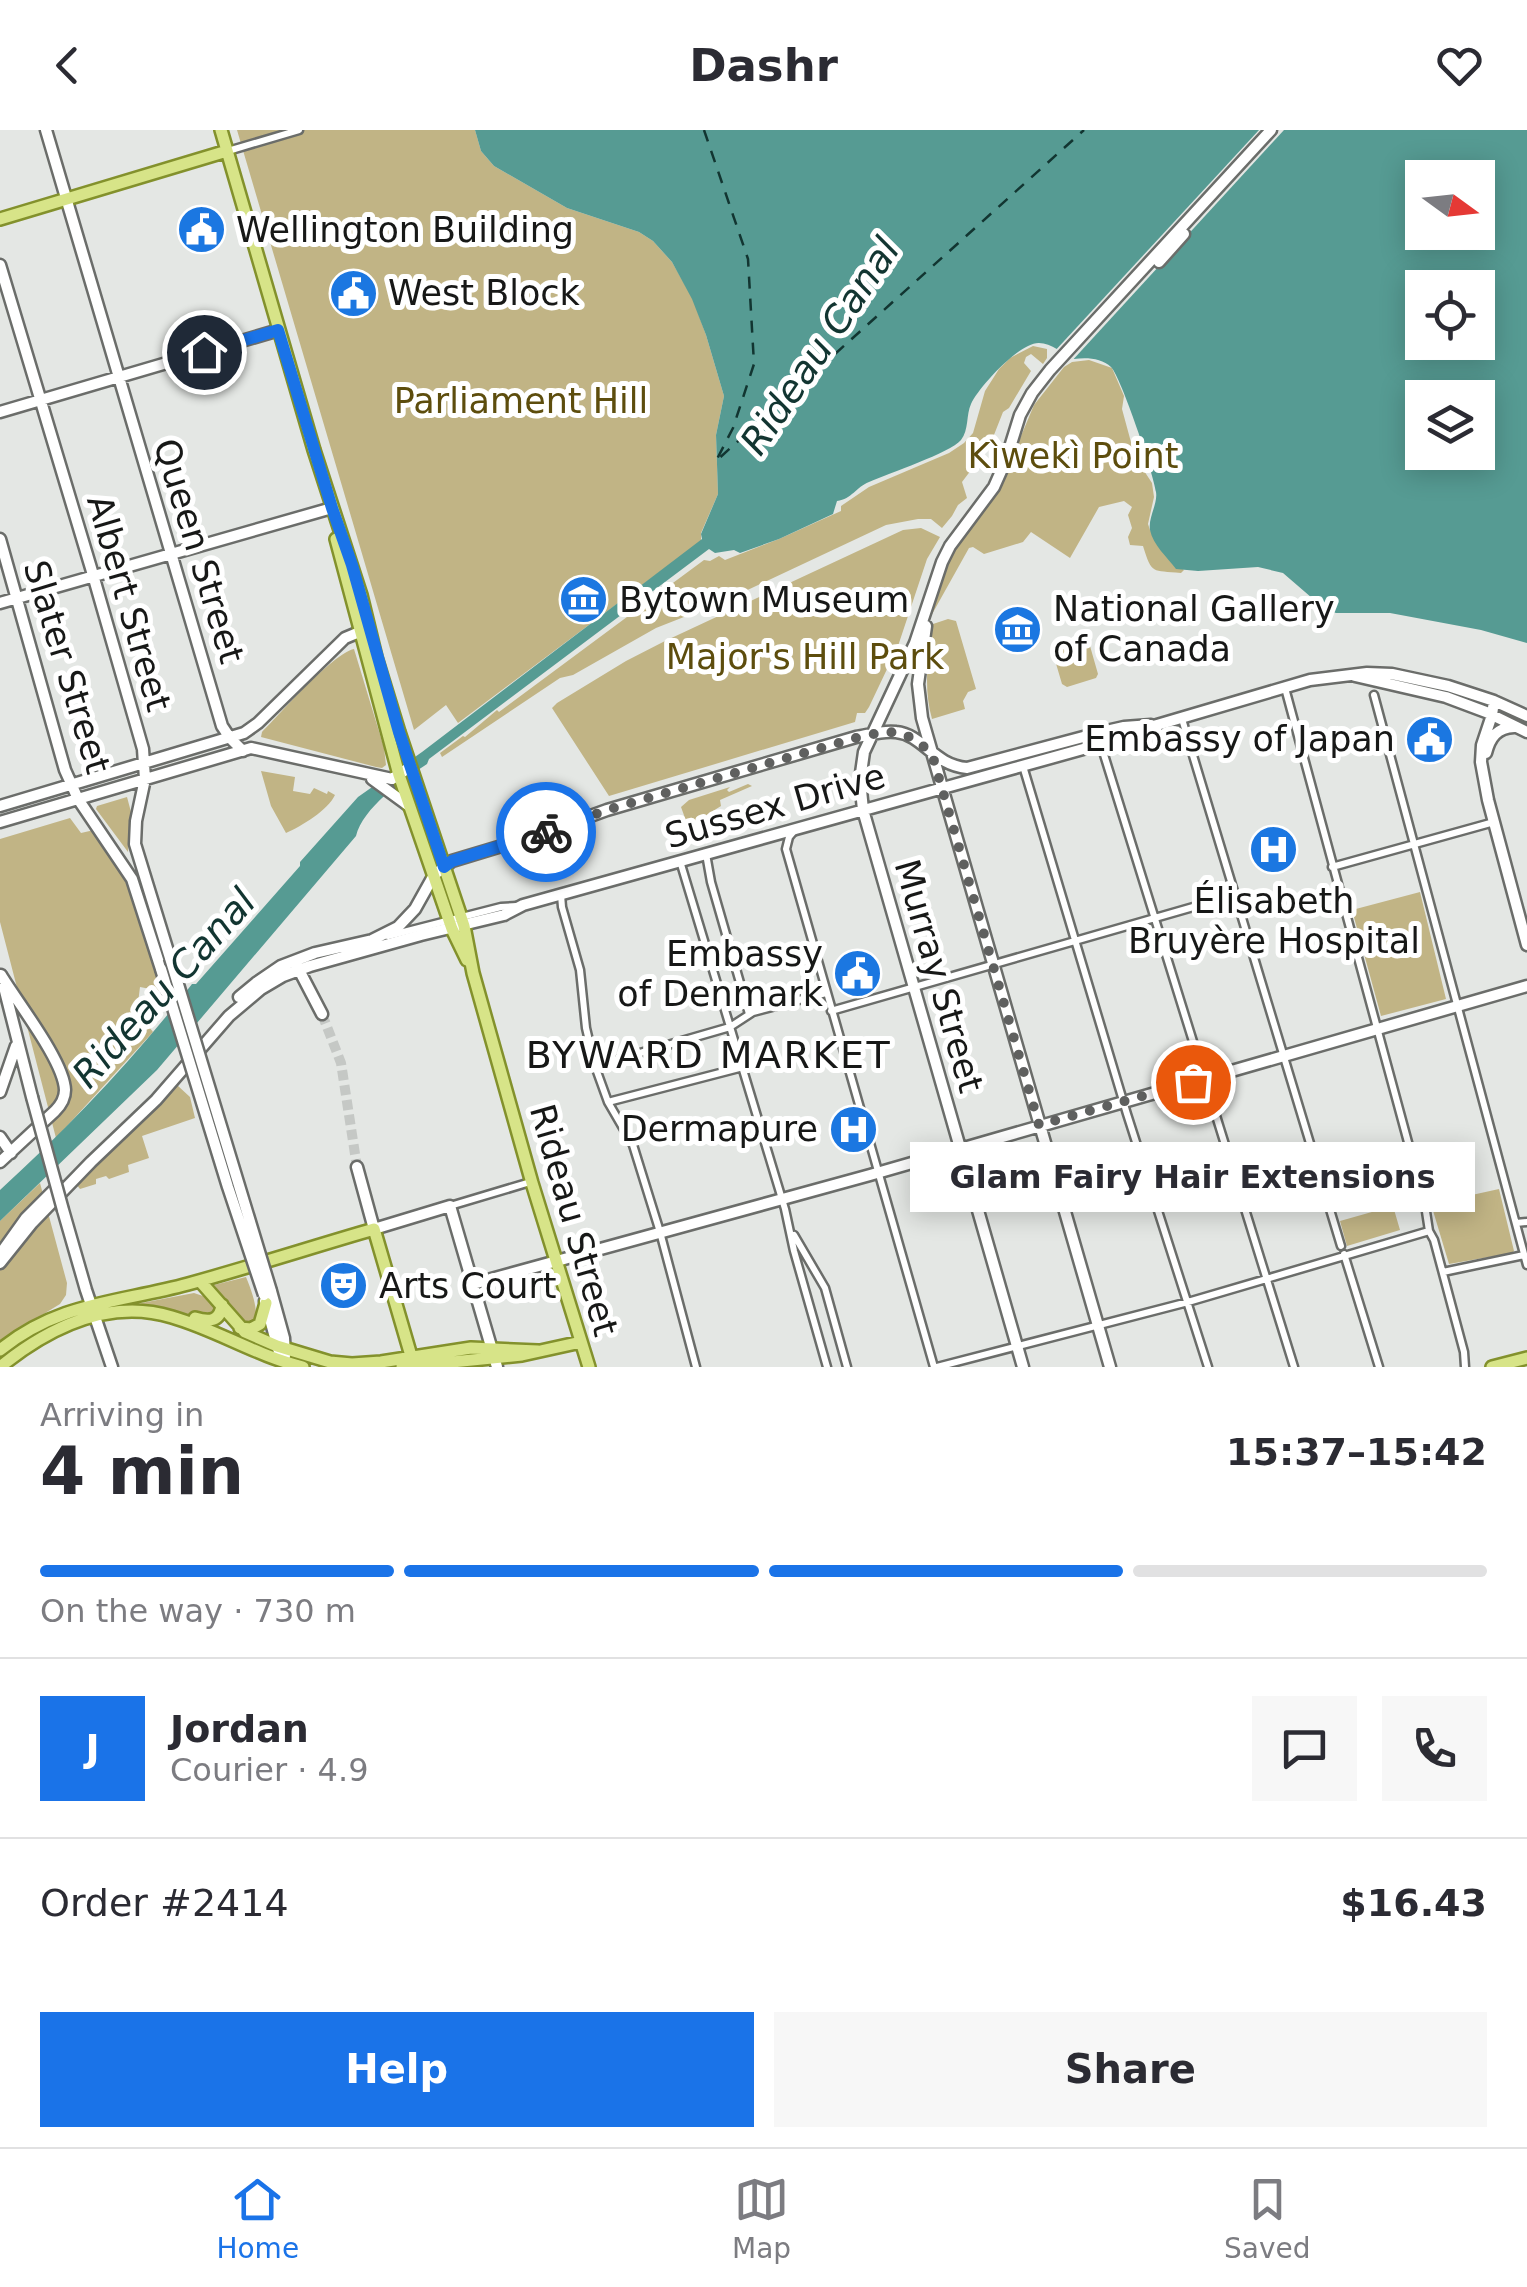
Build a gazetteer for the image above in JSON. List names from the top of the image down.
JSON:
{
  "streets": {
    "main road": [
      "Queen Street",
      "Albert Street",
      "Slater Street",
      "Sussex Drive",
      "Murray Street",
      "Rideau Street"
    ]
  },
  "crossings": [
    ["Albert Street", "Slater Street"],
    ["Sussex Drive", "Murray Street"],
    ["Sussex Drive", "Rideau Street"]
  ],
  "districts": ["BYWARD MARKET"],
  "water": ["Rideau Canal"],
  "parks": ["Parliament Hill", "Kìwekì Point", "Major's Hill Park"],
  "places": {
    "public building": [
      "Wellington Building",
      "West Block",
      "Embassy of Japan",
      "Embassy of Denmark"
    ],
    "museum": ["Bytown Museum", "National Gallery of Canada"],
    "hospital": ["Élisabeth Bruyère Hospital", "Dermapure"],
    "other": ["Glam Fairy Hair Extensions"],
    "theatre": ["Arts Court"]
  },
  "north": "right",
  "page": {
    "header": "Dashr",
    "bubble": "Glam Fairy Hair Extensions",
    "heading": ["4 min", "Arriving in", "15:37–15:42"],
    "panel": [
      "Jordan",
      "Courier · 4.9",
      "Order #2414",
      "$16.43"
    ],
    "bar": "On the way · 730 m",
    "round": "J",
    "buttons": ["Help", "Share"],
    "tabs": ["Home", "Map", "Saved"]
  }
}
